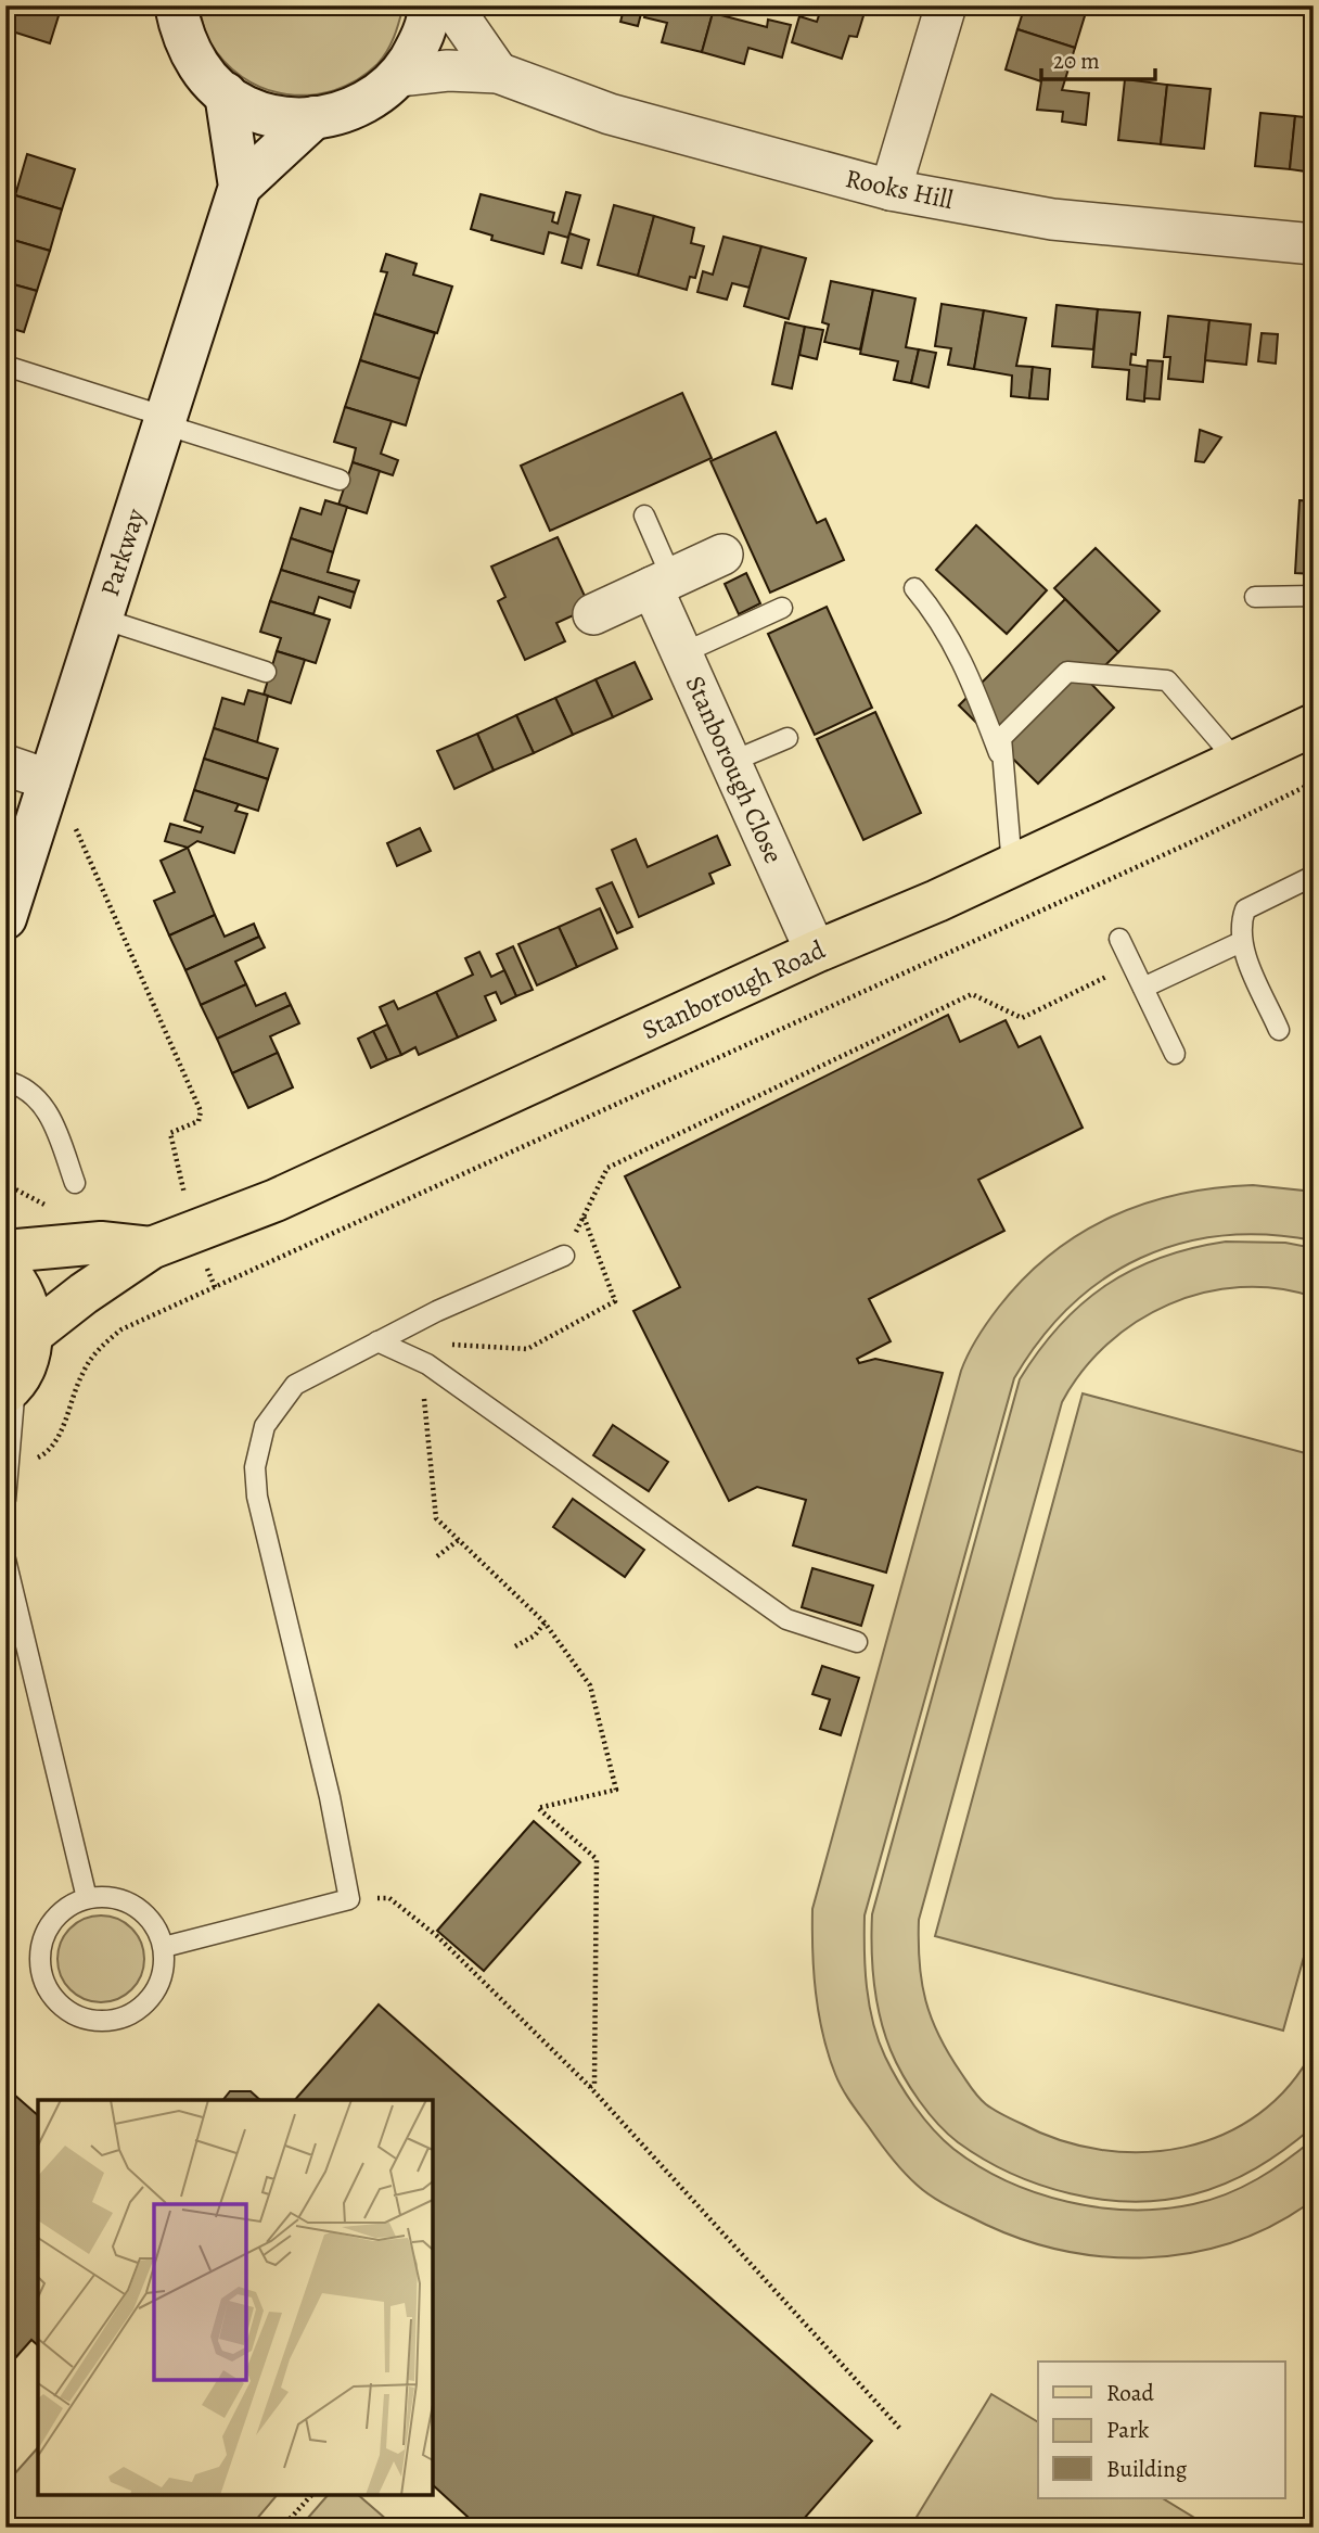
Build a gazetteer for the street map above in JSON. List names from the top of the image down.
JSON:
{
  "streets": {
    "main road": ["Stanborough Road"],
    "street": ["Rooks Hill", "Parkway", "Stanborough Close"]
  },
  "crossings": [
    ["Stanborough Close", "Stanborough Road"]
  ],
  "legend": ["Road", "Park", "Building"],
  "scale_bar": "20 m"
}
